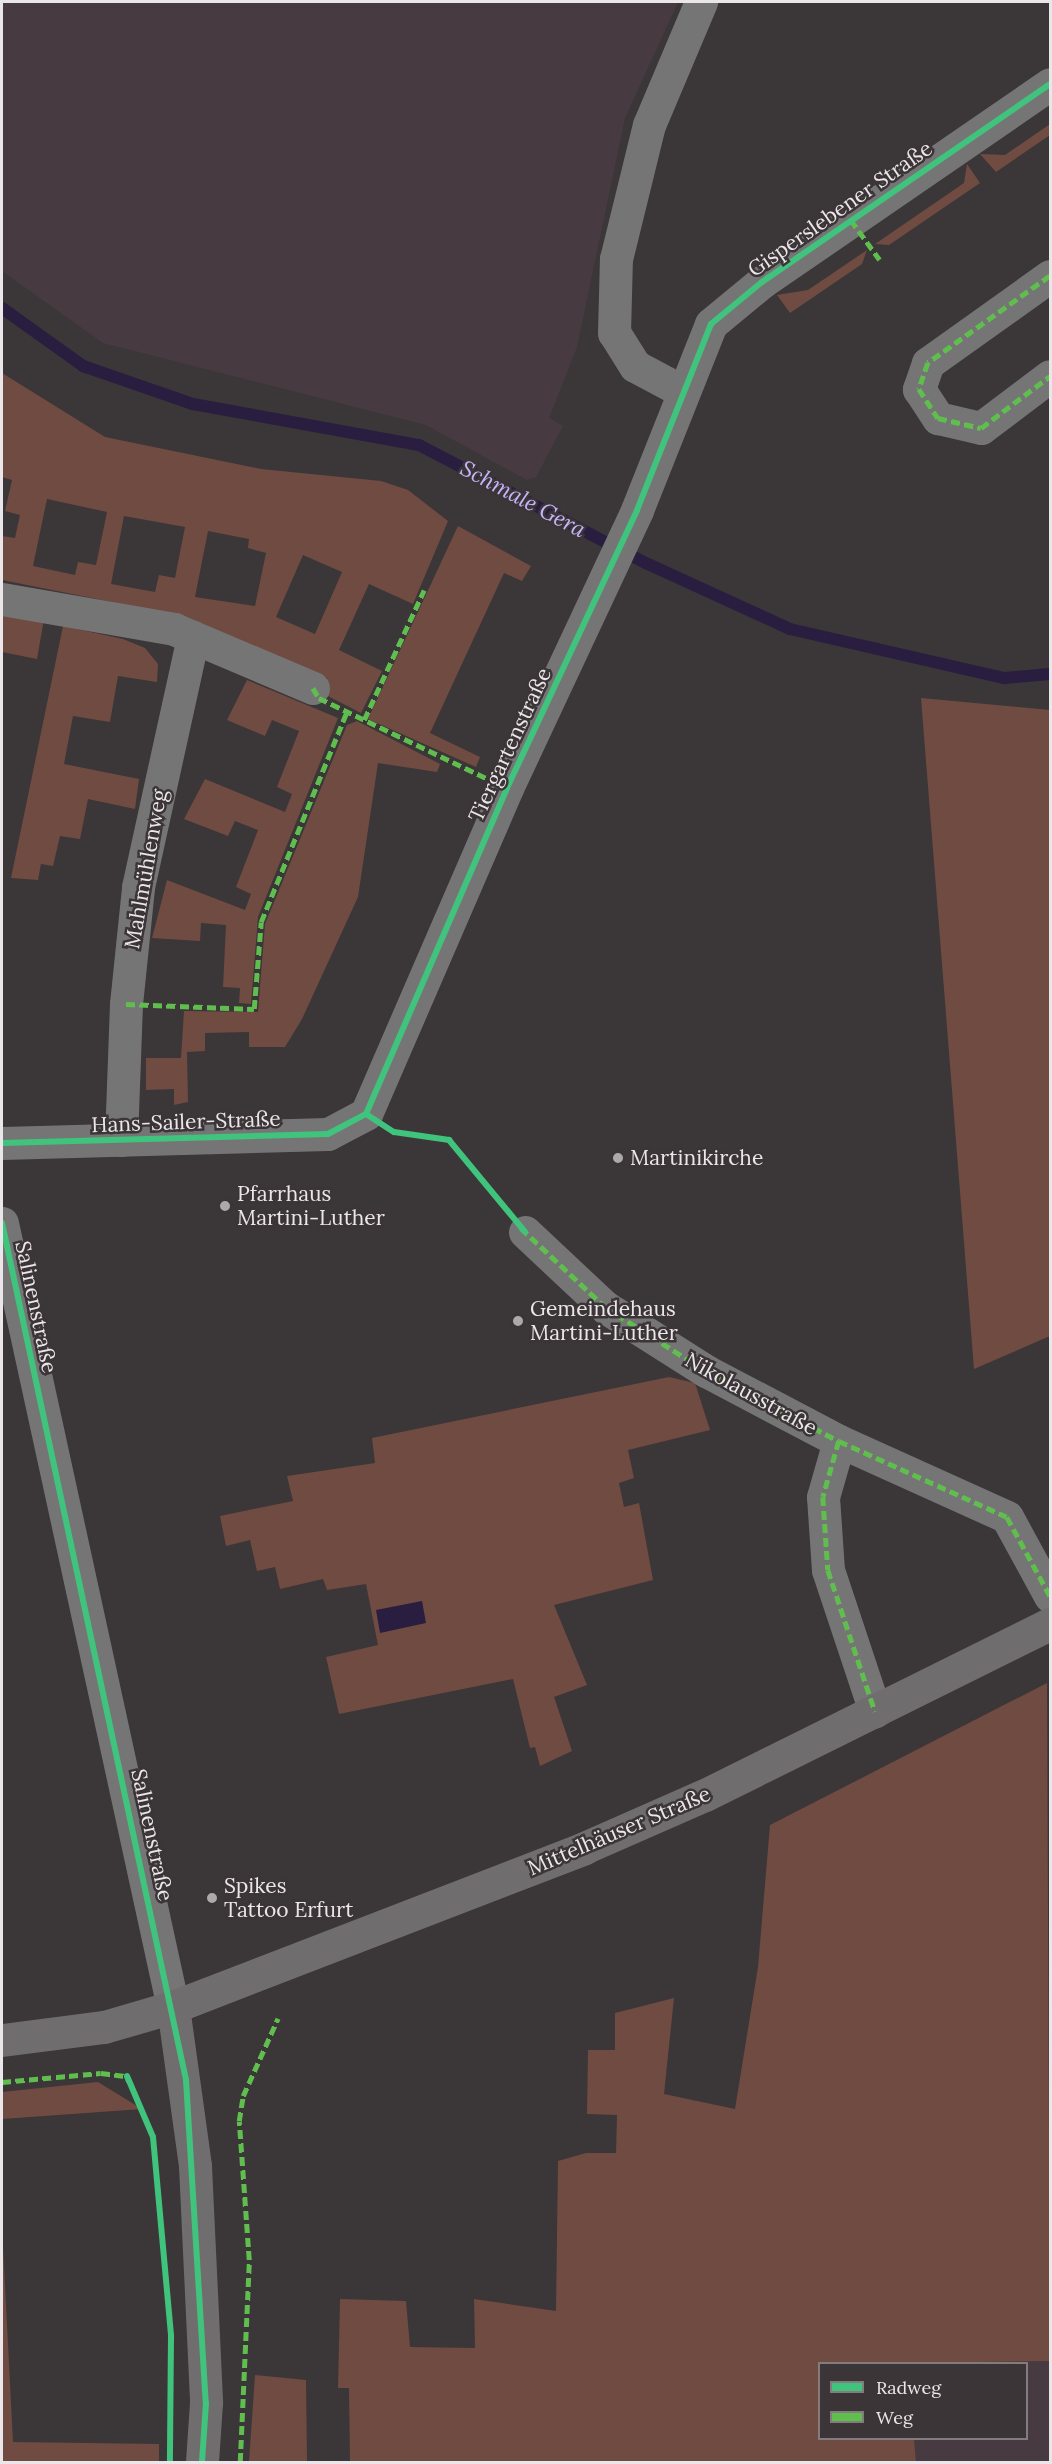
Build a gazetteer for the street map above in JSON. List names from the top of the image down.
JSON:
{
  "streets": {
    "main road": ["Salinenstraße", "Mittelhäuser Straße"],
    "street": [
      "Gisperslebener Straße",
      "Tiergartenstraße",
      "Mahlmühlenweg",
      "Hans-Sailer-Straße",
      "Nikolausstraße"
    ]
  },
  "crossings": [
    ["Gisperslebener Straße", "Tiergartenstraße"],
    ["Tiergartenstraße", "Hans-Sailer-Straße"],
    ["Mahlmühlenweg", "Hans-Sailer-Straße"],
    ["Salinenstraße", "Mittelhäuser Straße"],
    ["Nikolausstraße", "Mittelhäuser Straße"]
  ],
  "water": ["Schmale Gera"],
  "places": [
    "Martinikirche",
    "Pfarrhaus Martini-Luther",
    "Gemeindehaus Martini-Luther",
    "Spikes Tattoo Erfurt"
  ],
  "legend": ["Radweg", "Weg"]
}
